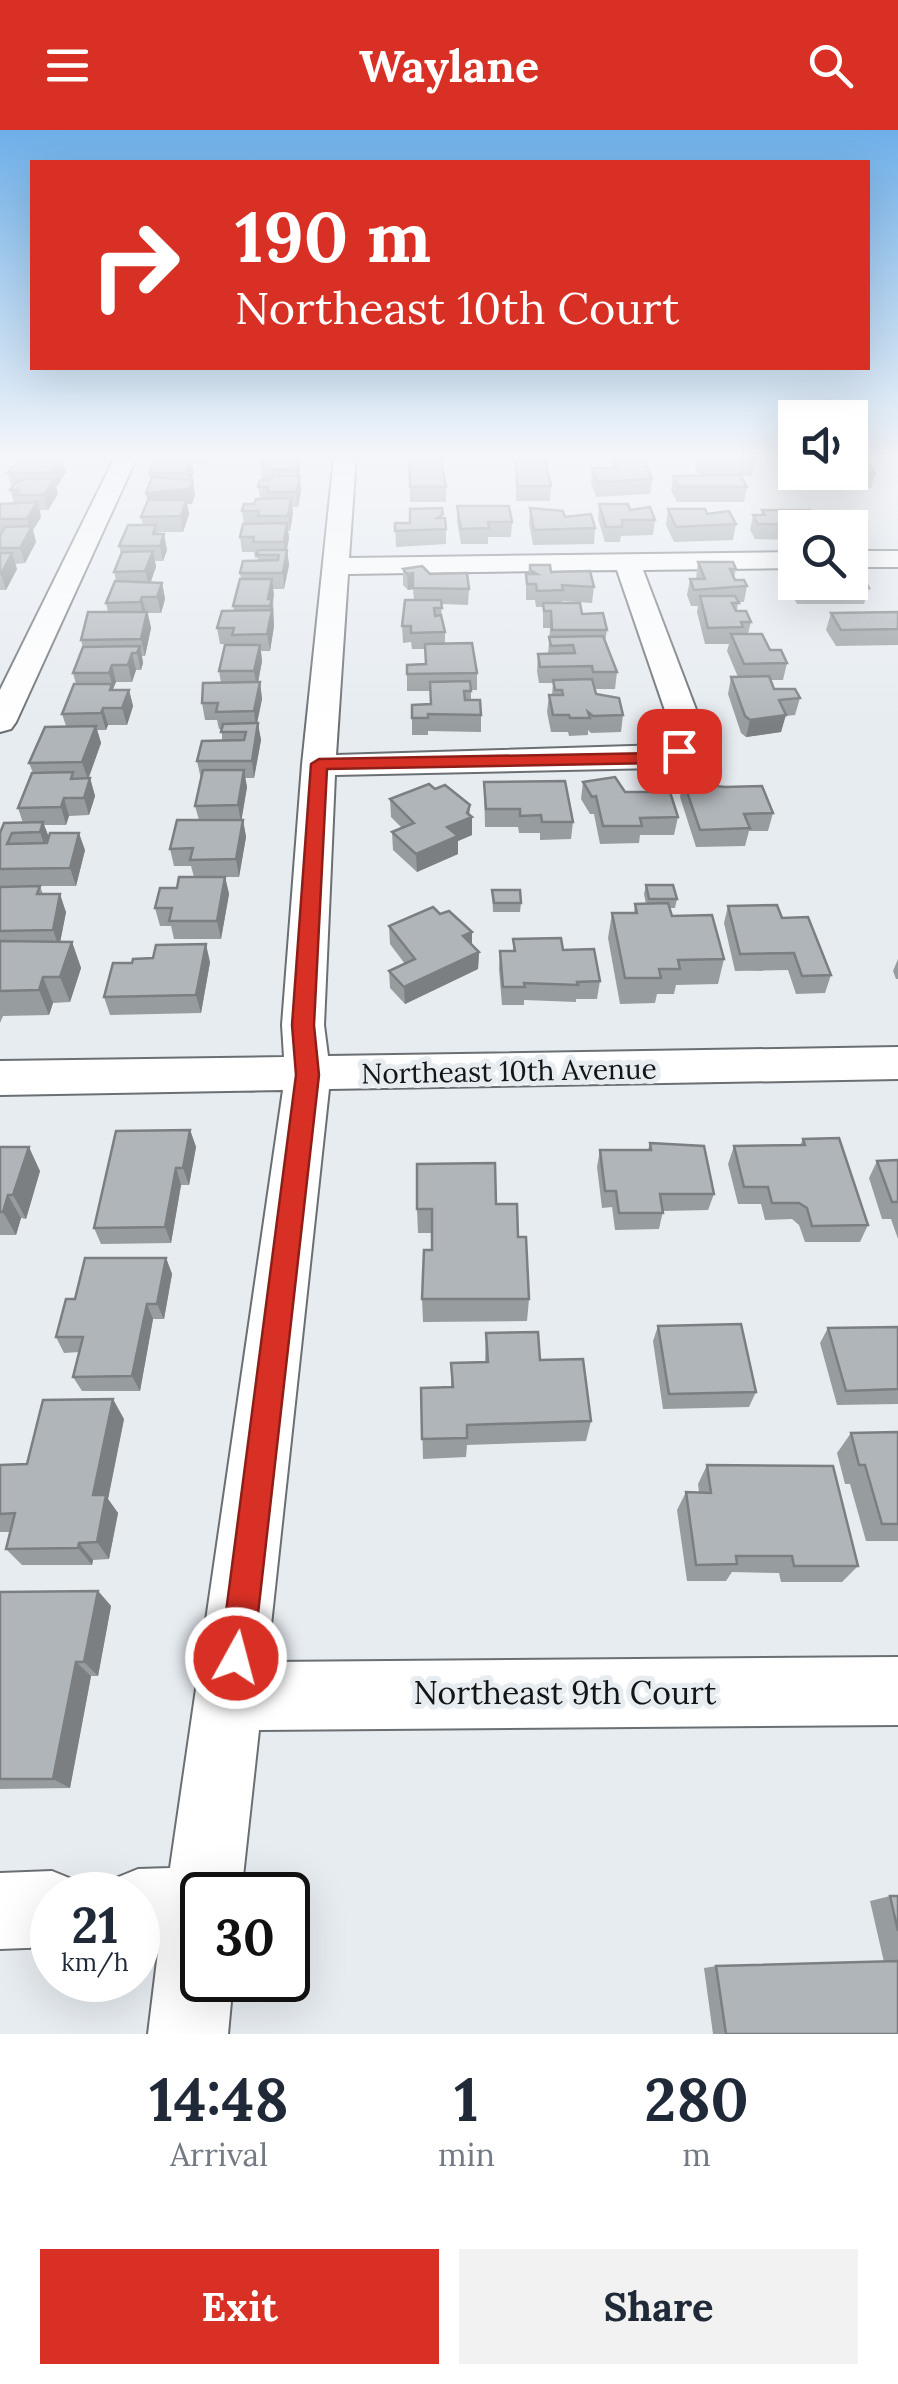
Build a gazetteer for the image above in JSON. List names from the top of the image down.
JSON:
{
  "streets": {
    "street": ["Northeast 10th Avenue", "Northeast 9th Court"]
  },
  "page": {
    "header": "Waylane",
    "turn": ["190 m", "Northeast 10th Court"],
    "speed": "21 km/h",
    "limit": "30",
    "eta": [
      "14:48",
      "Arrival",
      "1",
      "min",
      "280",
      "m"
    ],
    "buttons": ["Exit", "Share"]
  }
}
